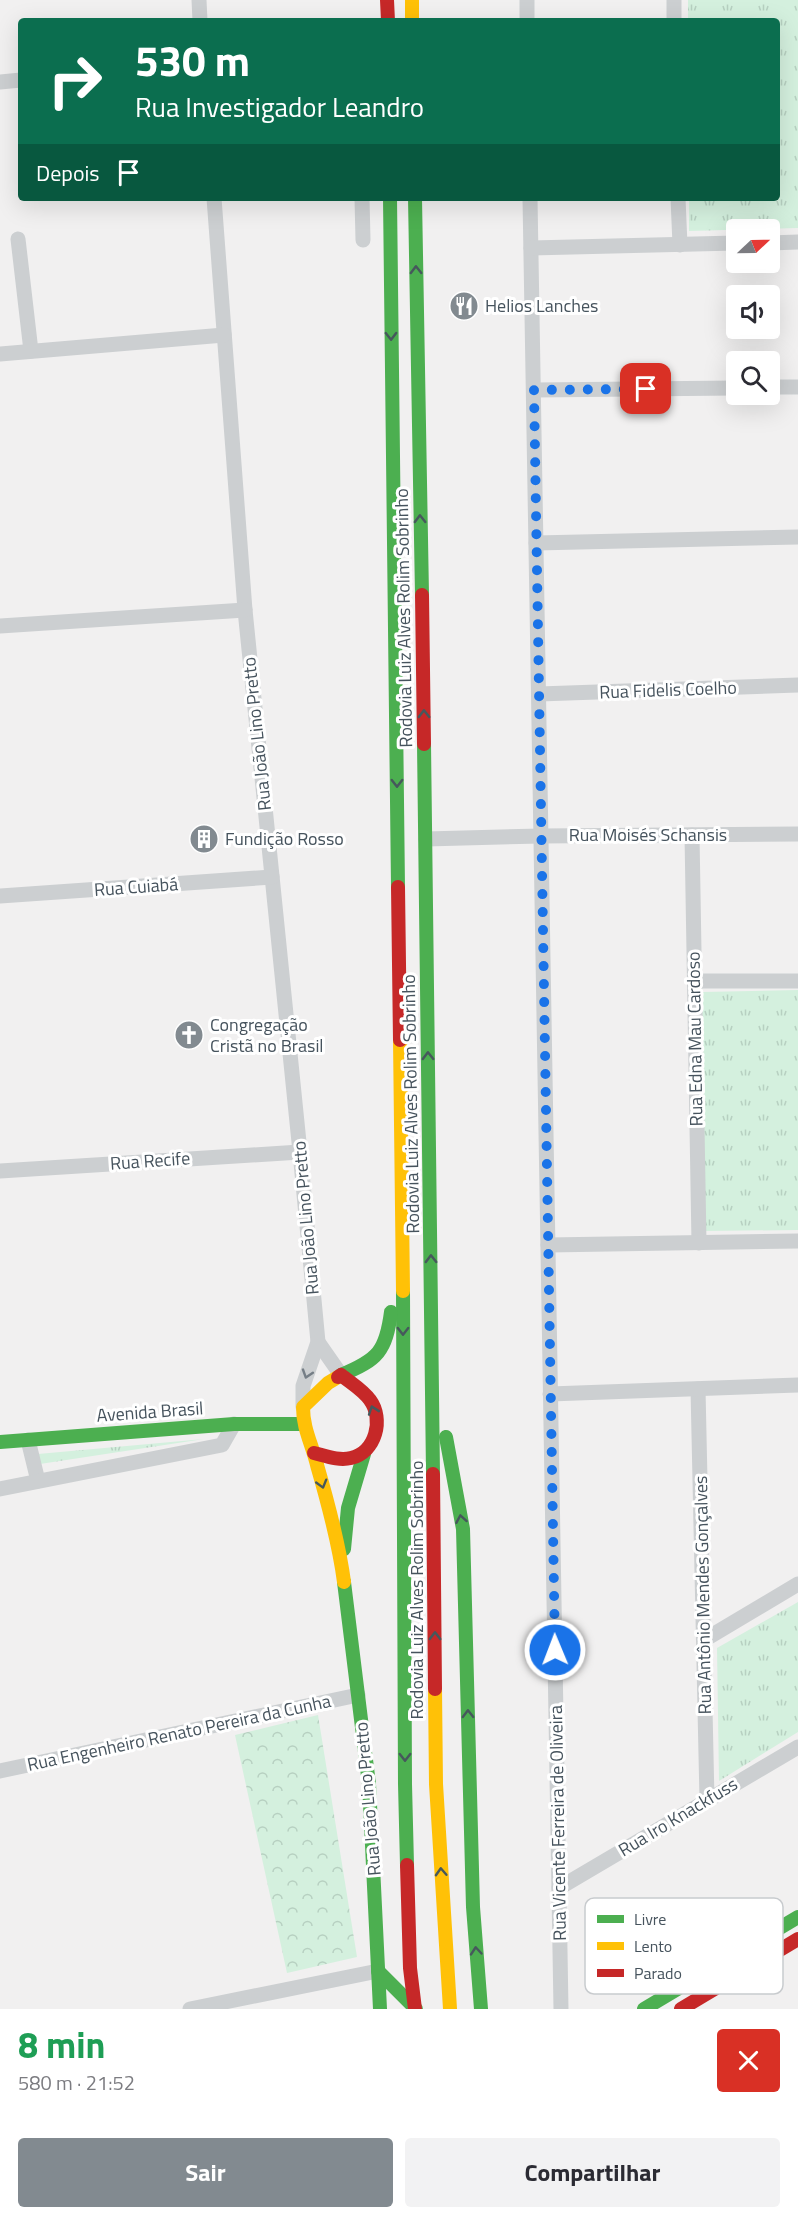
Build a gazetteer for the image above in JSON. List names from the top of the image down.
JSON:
{
  "streets": {
    "main road": ["Rodovia Luiz Alves Rolim Sobrinho", "Rua João Lino Pretto", "Avenida Brasil"],
    "street": [
      "Rua Fidelis Coelho",
      "Rua Moisés Schansis",
      "Rua Cuiabá",
      "Rua Edna Mau Cardoso",
      "Rua Recife",
      "Rua Antônio Mendes Gonçalves",
      "Rua Engenheiro Renato Pereira da Cunha",
      "Rua Iro Knackfuss",
      "Rua Vicente Ferreira de Oliveira"
    ]
  },
  "crossings": [
    ["Rodovia Luiz Alves Rolim Sobrinho", "Rua Moisés Schansis"],
    ["Rua Fidelis Coelho", "Rua Vicente Ferreira de Oliveira"],
    ["Rua João Lino Pretto", "Rua Cuiabá"],
    ["Rua João Lino Pretto", "Rua Recife"],
    ["Rua João Lino Pretto", "Avenida Brasil"],
    ["Rua João Lino Pretto", "Rua Engenheiro Renato Pereira da Cunha"],
    ["Rua Moisés Schansis", "Rua Edna Mau Cardoso"],
    ["Rua Moisés Schansis", "Rua Vicente Ferreira de Oliveira"],
    ["Rua Antônio Mendes Gonçalves", "Rua Iro Knackfuss"],
    ["Rua Iro Knackfuss", "Rua Vicente Ferreira de Oliveira"]
  ],
  "places": {
    "restaurant": ["Helios Lanches"],
    "building": ["Fundição Rosso"],
    "church": ["Congregação Cristã no Brasil"]
  },
  "legend": ["Livre", "Lento", "Parado"],
  "north": "right",
  "page": {
    "turn": ["530 m", "Rua Investigador Leandro"],
    "then": "Depois",
    "heading": ["8 min", "580 m · 21:52"],
    "buttons": ["Sair", "Compartilhar"]
  }
}
